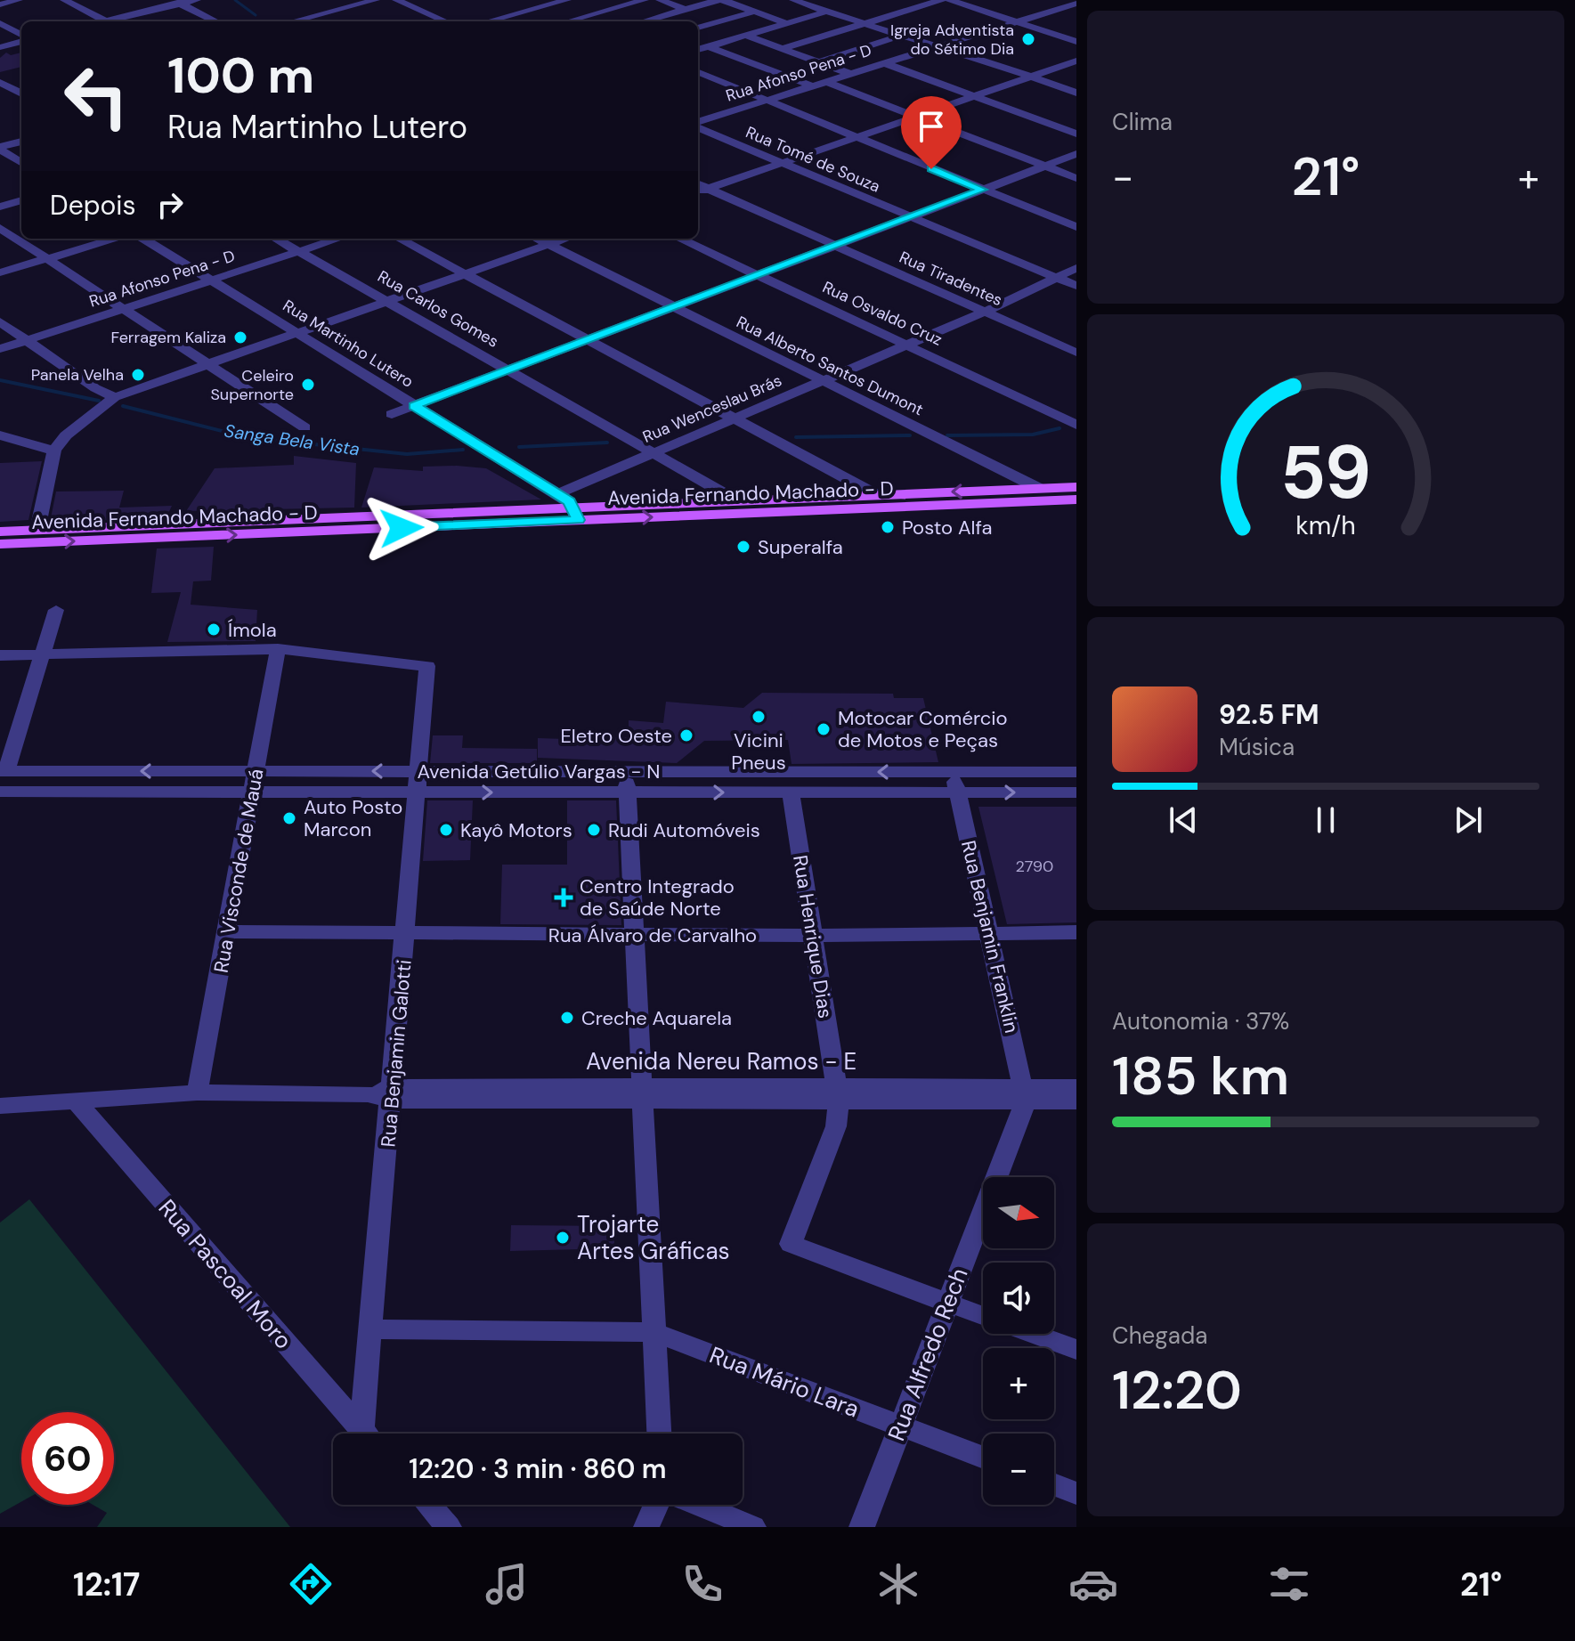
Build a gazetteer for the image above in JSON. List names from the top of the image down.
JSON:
{
  "streets": {
    "main road": ["Avenida Fernando Machado - D"],
    "street": [
      "Rua Afonso Pena - D",
      "Rua Tomé de Souza",
      "Rua Tiradentes",
      "Rua Carlos Gomes",
      "Rua Osvaldo Cruz",
      "Rua Martinho Lutero",
      "Rua Alberto Santos Dumont",
      "Rua Wenceslau Brás",
      "Avenida Getúlio Vargas - N",
      "Rua Visconde de Mauá",
      "Rua Álvaro de Carvalho",
      "Rua Henrique Dias",
      "Rua Benjamin Franklin",
      "Rua Benjamin Galotti",
      "Avenida Nereu Ramos - E",
      "Rua Pascoal Moro",
      "Rua Alfredo Rech",
      "Rua Mário Lara"
    ]
  },
  "crossings": [
    ["Rua Afonso Pena - D", "Rua Carlos Gomes"],
    ["Rua Afonso Pena - D", "Rua Martinho Lutero"],
    ["Rua Tomé de Souza", "Rua Wenceslau Brás"],
    ["Rua Tiradentes", "Rua Wenceslau Brás"],
    ["Rua Carlos Gomes", "Rua Wenceslau Brás"],
    ["Rua Carlos Gomes", "Avenida Fernando Machado - D"],
    ["Rua Osvaldo Cruz", "Rua Wenceslau Brás"],
    ["Rua Martinho Lutero", "Rua Wenceslau Brás"],
    ["Rua Martinho Lutero", "Avenida Fernando Machado - D"],
    ["Rua Alberto Santos Dumont", "Rua Wenceslau Brás"],
    ["Rua Alberto Santos Dumont", "Avenida Fernando Machado - D"],
    ["Avenida Getúlio Vargas - N", "Rua Visconde de Mauá"],
    ["Avenida Getúlio Vargas - N", "Rua Henrique Dias"],
    ["Avenida Getúlio Vargas - N", "Rua Benjamin Franklin"],
    ["Avenida Getúlio Vargas - N", "Rua Benjamin Galotti"],
    ["Rua Visconde de Mauá", "Rua Álvaro de Carvalho"],
    ["Rua Visconde de Mauá", "Rua Benjamin Galotti"],
    ["Rua Visconde de Mauá", "Avenida Nereu Ramos - E"],
    ["Rua Álvaro de Carvalho", "Rua Henrique Dias"],
    ["Rua Álvaro de Carvalho", "Rua Benjamin Franklin"],
    ["Rua Álvaro de Carvalho", "Rua Benjamin Galotti"],
    ["Rua Henrique Dias", "Avenida Nereu Ramos - E"],
    ["Rua Henrique Dias", "Rua Alfredo Rech"],
    ["Rua Benjamin Franklin", "Avenida Nereu Ramos - E"],
    ["Rua Benjamin Franklin", "Rua Alfredo Rech"],
    ["Rua Benjamin Galotti", "Avenida Nereu Ramos - E"],
    ["Avenida Nereu Ramos - E", "Rua Pascoal Moro"],
    ["Avenida Nereu Ramos - E", "Rua Alfredo Rech"],
    ["Rua Alfredo Rech", "Rua Mário Lara"]
  ],
  "water": ["Sanga Bela Vista"],
  "places": {
    "other": [
      "Igreja Adventista do Sétimo Dia",
      "Ferragem Kaliza",
      "Panela Velha",
      "Celeiro Supernorte",
      "Posto Alfa",
      "Superalfa",
      "Ímola",
      "Vicini Pneus",
      "Motocar Comércio de Motos e Peças",
      "Eletro Oeste",
      "Auto Posto Marcon",
      "Kayô Motors",
      "Rudi Automóveis",
      "Creche Aquarela",
      "Trojarte Artes Gráficas"
    ],
    "health": ["Centro Integrado de Saúde Norte"]
  },
  "house_numbers": ["2790"],
  "north": "right",
  "page": {
    "tile": [
      "Clima",
      ["Autonomia · 37%", "185 km"],
      ["Chegada", "12:20"]
    ],
    "turn": ["100 m", "Rua Martinho Lutero"],
    "heat": ["−", "21°", "+"],
    "then": "Depois",
    "song": ["92.5 FM", "Música"],
    "map_buttons": ["+", "−"],
    "limit": "60",
    "trip": "12:20 · 3 min · 860 m",
    "tabs": ["12:17", "21°"],
    "gauge": ["59", "km/h"]
  }
}
